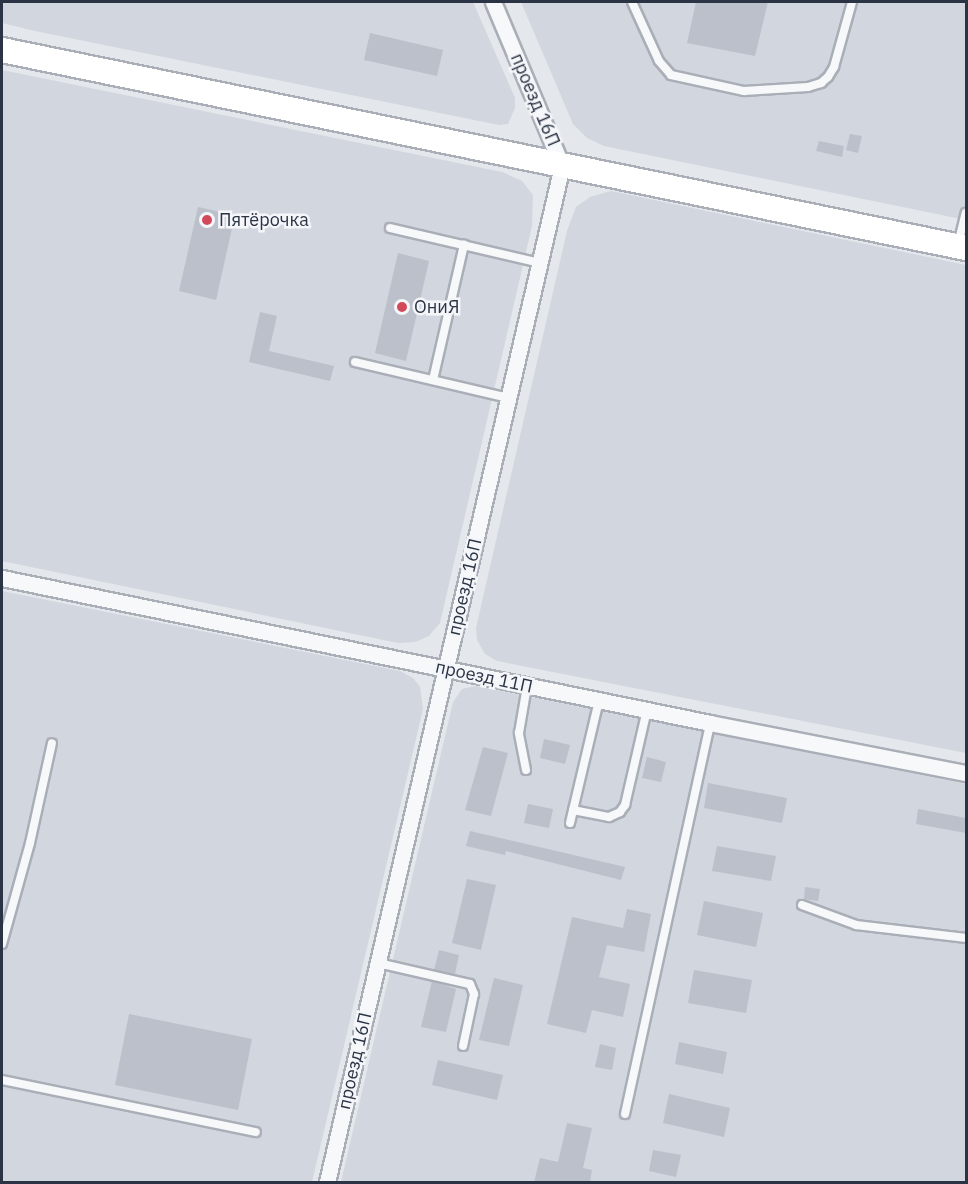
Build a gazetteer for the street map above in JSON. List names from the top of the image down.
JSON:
{
  "streets": {
    "street": ["проезд 16П", "проезд 11П"]
  },
  "crossings": [
    ["проезд 16П", "проезд 11П"]
  ],
  "places": ["Пятёрочка", "ОниЯ"]
}
